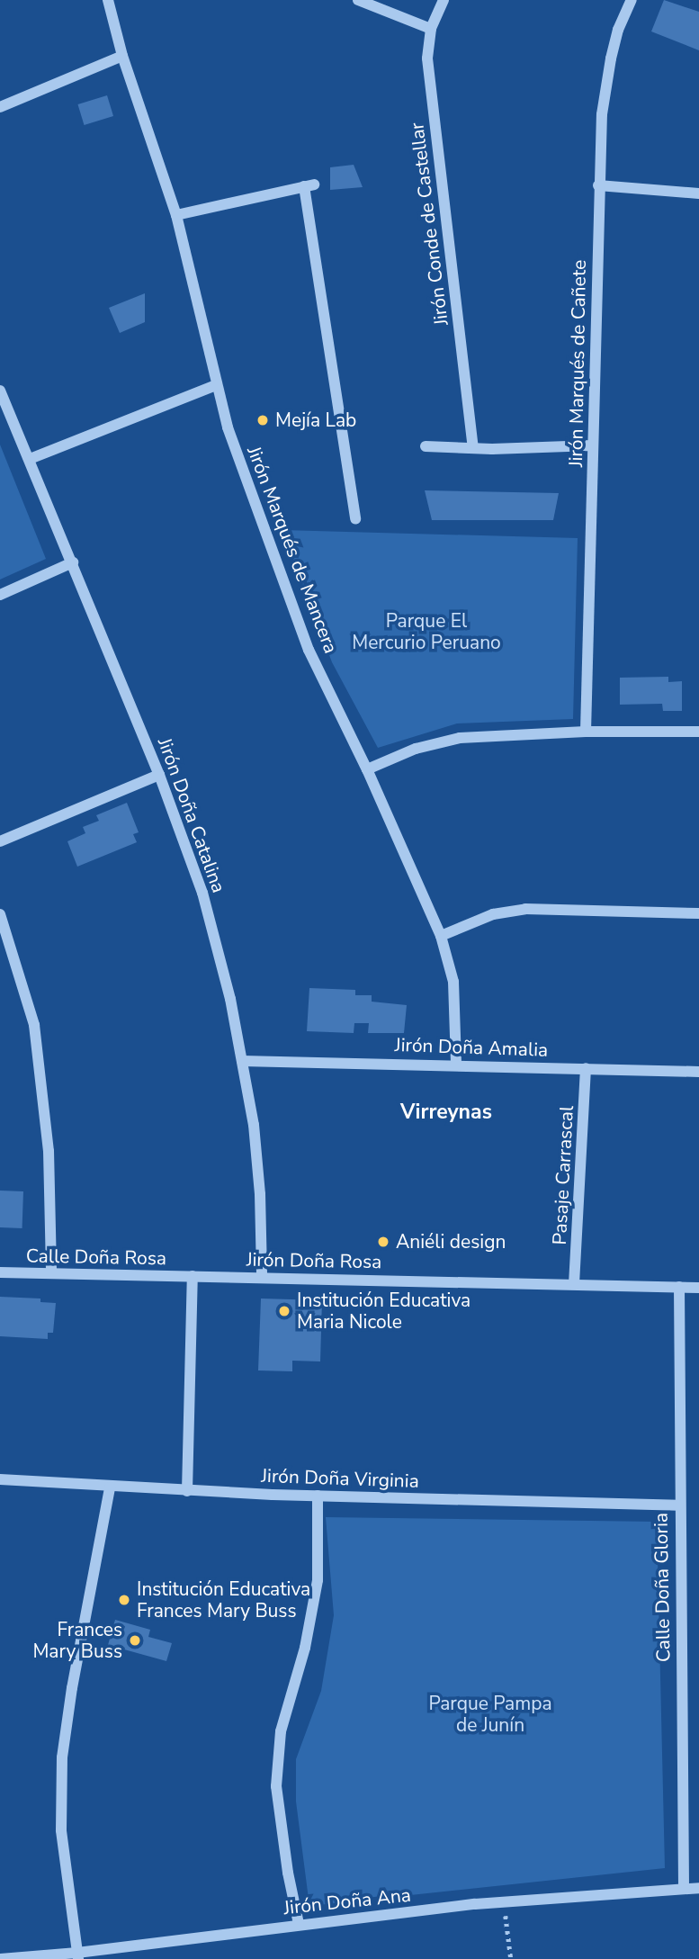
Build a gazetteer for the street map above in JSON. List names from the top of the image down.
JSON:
{
  "streets": {
    "street": [
      "Jirón Conde de Castellar",
      "Jirón Marqués de Cañete",
      "Jirón Marqués de Mancera",
      "Jirón Doña Catalina",
      "Jirón Doña Amalia",
      "Pasaje Carrascal",
      "Calle Doña Rosa",
      "Jirón Doña Rosa",
      "Jirón Doña Virginia",
      "Calle Doña Gloria",
      "Jirón Doña Ana"
    ]
  },
  "crossings": [
    ["Jirón Marqués de Mancera", "Jirón Doña Amalia"],
    ["Jirón Doña Catalina", "Jirón Doña Amalia"],
    ["Jirón Doña Catalina", "Jirón Doña Rosa"],
    ["Jirón Doña Amalia", "Pasaje Carrascal"],
    ["Pasaje Carrascal", "Jirón Doña Rosa"],
    ["Calle Doña Rosa", "Jirón Doña Rosa"],
    ["Jirón Doña Rosa", "Calle Doña Gloria"],
    ["Jirón Doña Virginia", "Calle Doña Gloria"],
    ["Calle Doña Gloria", "Jirón Doña Ana"]
  ],
  "districts": ["Virreynas"],
  "parks": ["Parque El Mercurio Peruano", "Parque Pampa de Junín"],
  "places": [
    "Mejía Lab",
    "Aniéli design",
    "Institución Educativa Maria Nicole",
    "Institución Educativa Frances Mary Buss",
    "Frances Mary Buss"
  ]
}
